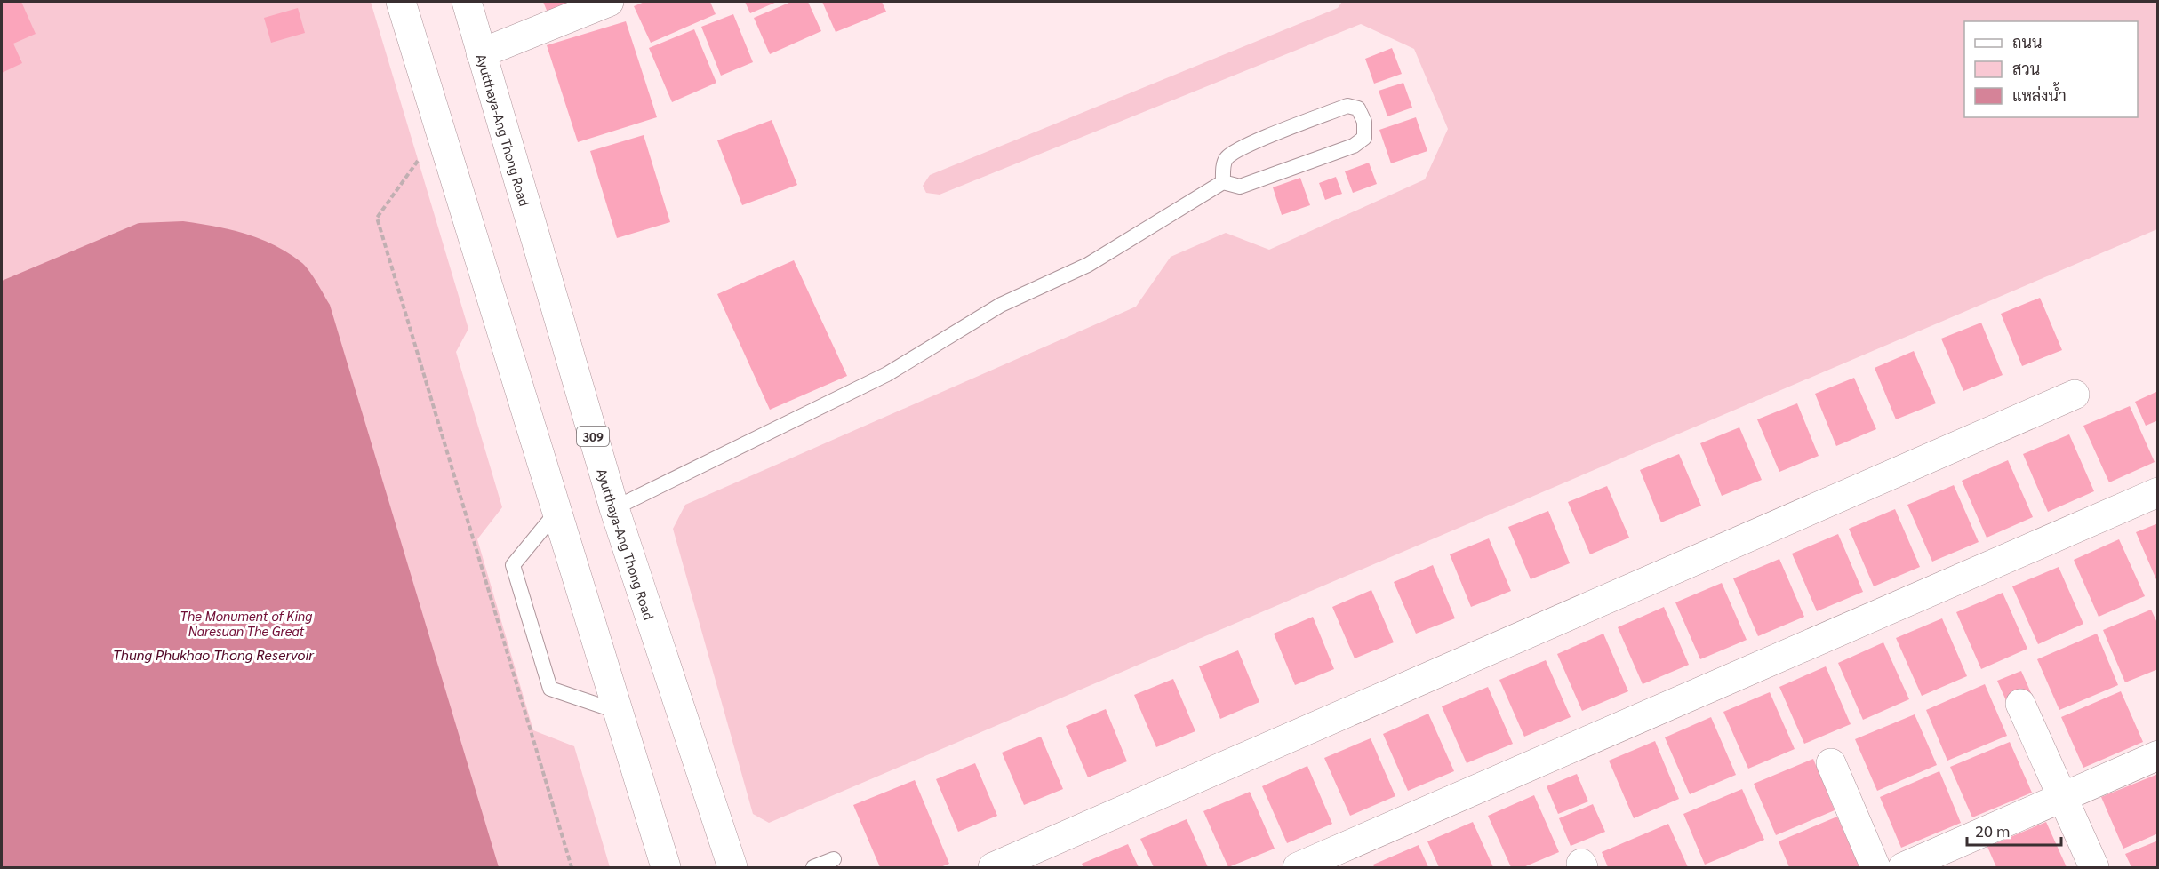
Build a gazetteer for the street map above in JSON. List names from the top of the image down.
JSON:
{
  "streets": {
    "street": ["Ayutthaya-Ang Thong Road", "309"]
  },
  "water": ["Thung Phukhao Thong Reservoir"],
  "parks": ["The Monument of King Naresuan The Great"],
  "legend": ["ถนน", "สวน", "แหล่งน้ำ"],
  "scale_bar": "20 m"
}
